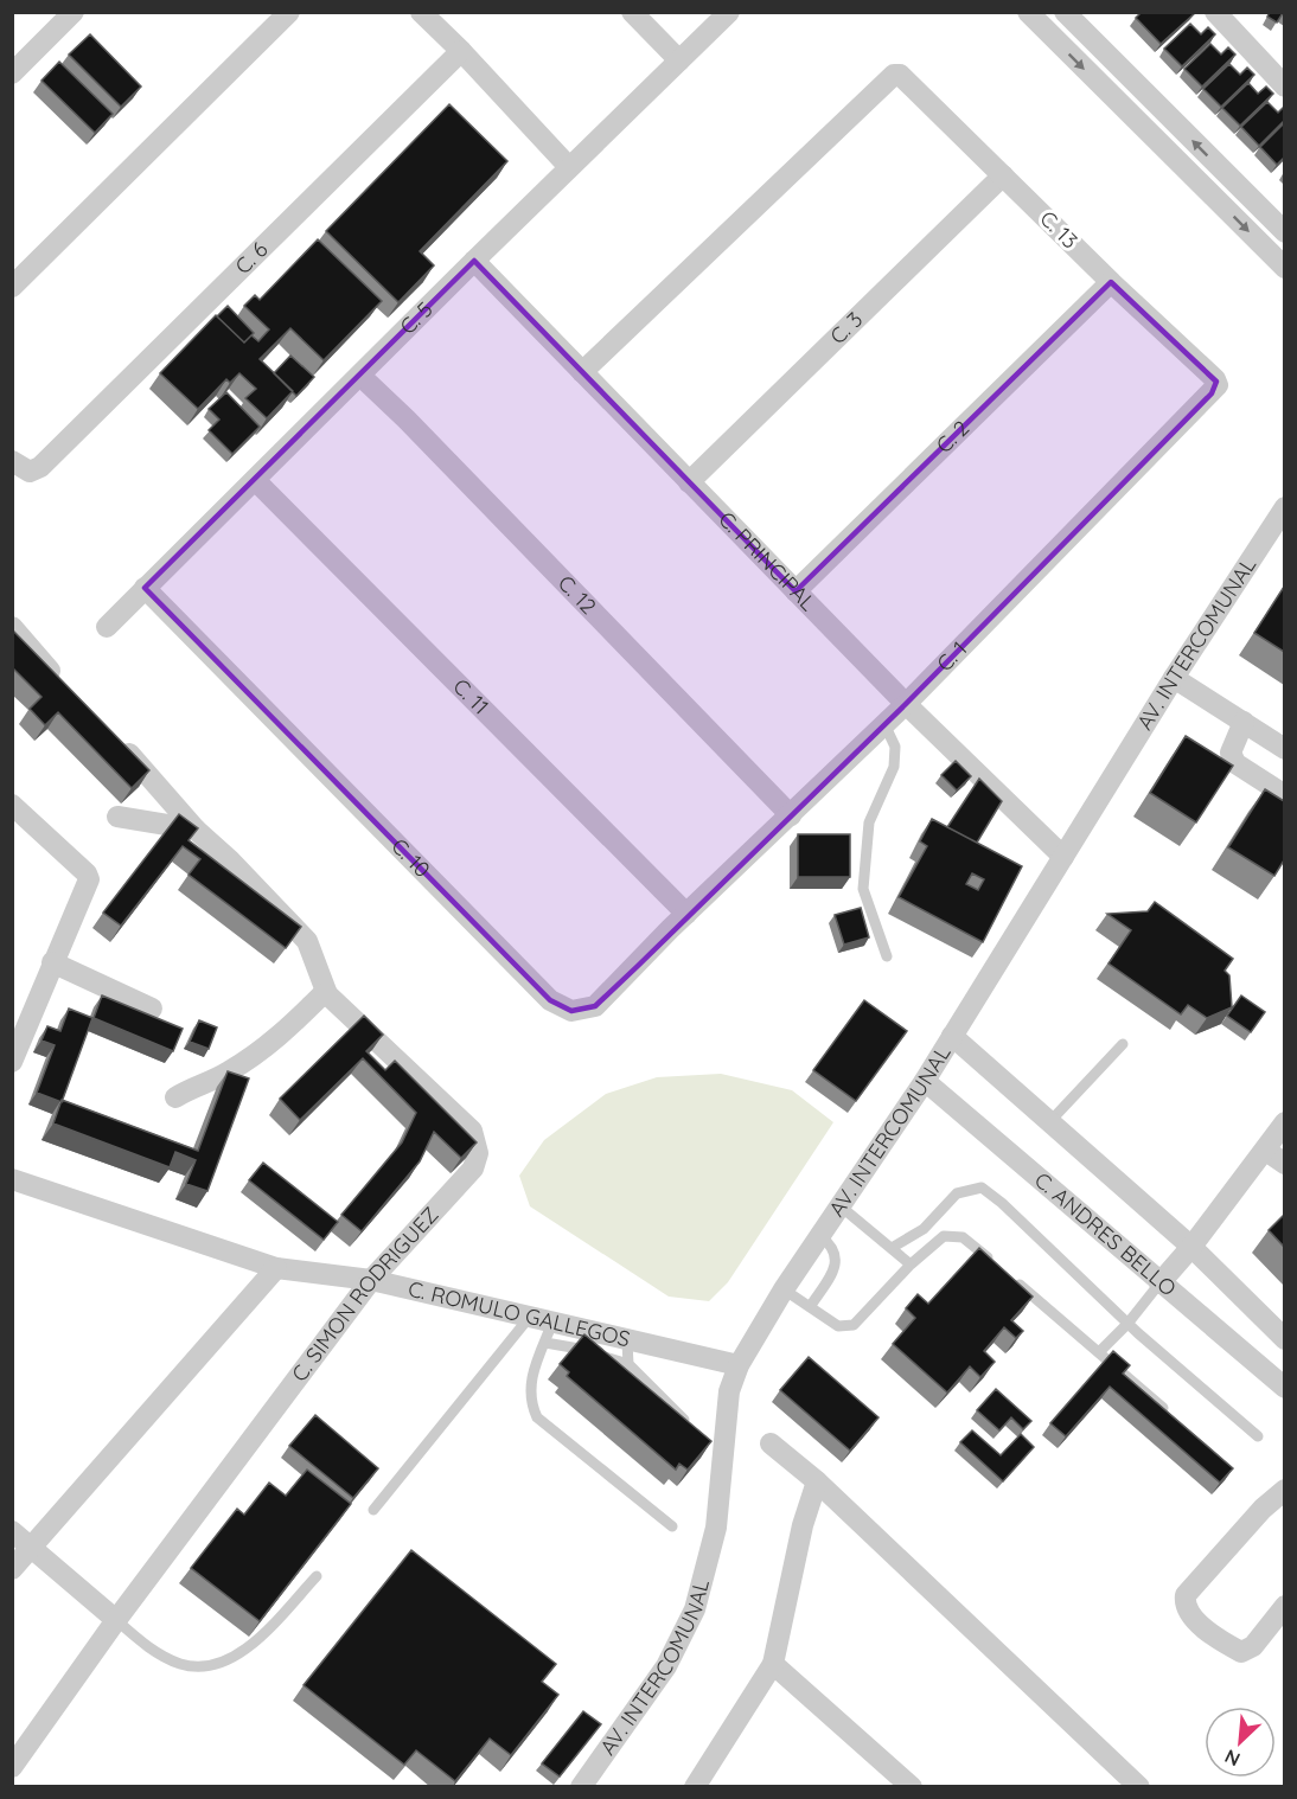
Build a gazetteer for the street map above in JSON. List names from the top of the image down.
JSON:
{
  "streets": {
    "street": [
      "C. 13",
      "C. 6",
      "C. 5",
      "C. 3",
      "C. 2",
      "C. PRINCIPAL",
      "C. 12",
      "AV. INTERCOMUNAL",
      "C. 1",
      "C. 11",
      "C. 10",
      "C. ANDRES BELLO",
      "C. SIMON RODRIGUEZ",
      "C. ROMULO GALLEGOS"
    ]
  },
  "crossings": [
    ["C. 13", "C. 3"],
    ["C. 13", "C. 2"],
    ["C. 13", "C. PRINCIPAL"],
    ["C. 13", "C. 1"],
    ["C. 5", "C. PRINCIPAL"],
    ["C. 5", "C. 12"],
    ["C. 5", "C. 11"],
    ["C. 5", "C. 10"],
    ["C. 3", "C. PRINCIPAL"],
    ["C. 2", "C. PRINCIPAL"],
    ["C. PRINCIPAL", "AV. INTERCOMUNAL"],
    ["C. PRINCIPAL", "C. 1"],
    ["C. 12", "C. 1"],
    ["AV. INTERCOMUNAL", "C. ANDRES BELLO"],
    ["AV. INTERCOMUNAL", "C. ROMULO GALLEGOS"],
    ["C. 1", "C. 11"],
    ["C. 1", "C. 10"],
    ["C. 11", "C. 10"],
    ["C. SIMON RODRIGUEZ", "C. ROMULO GALLEGOS"]
  ],
  "north": "bottom left"
}
